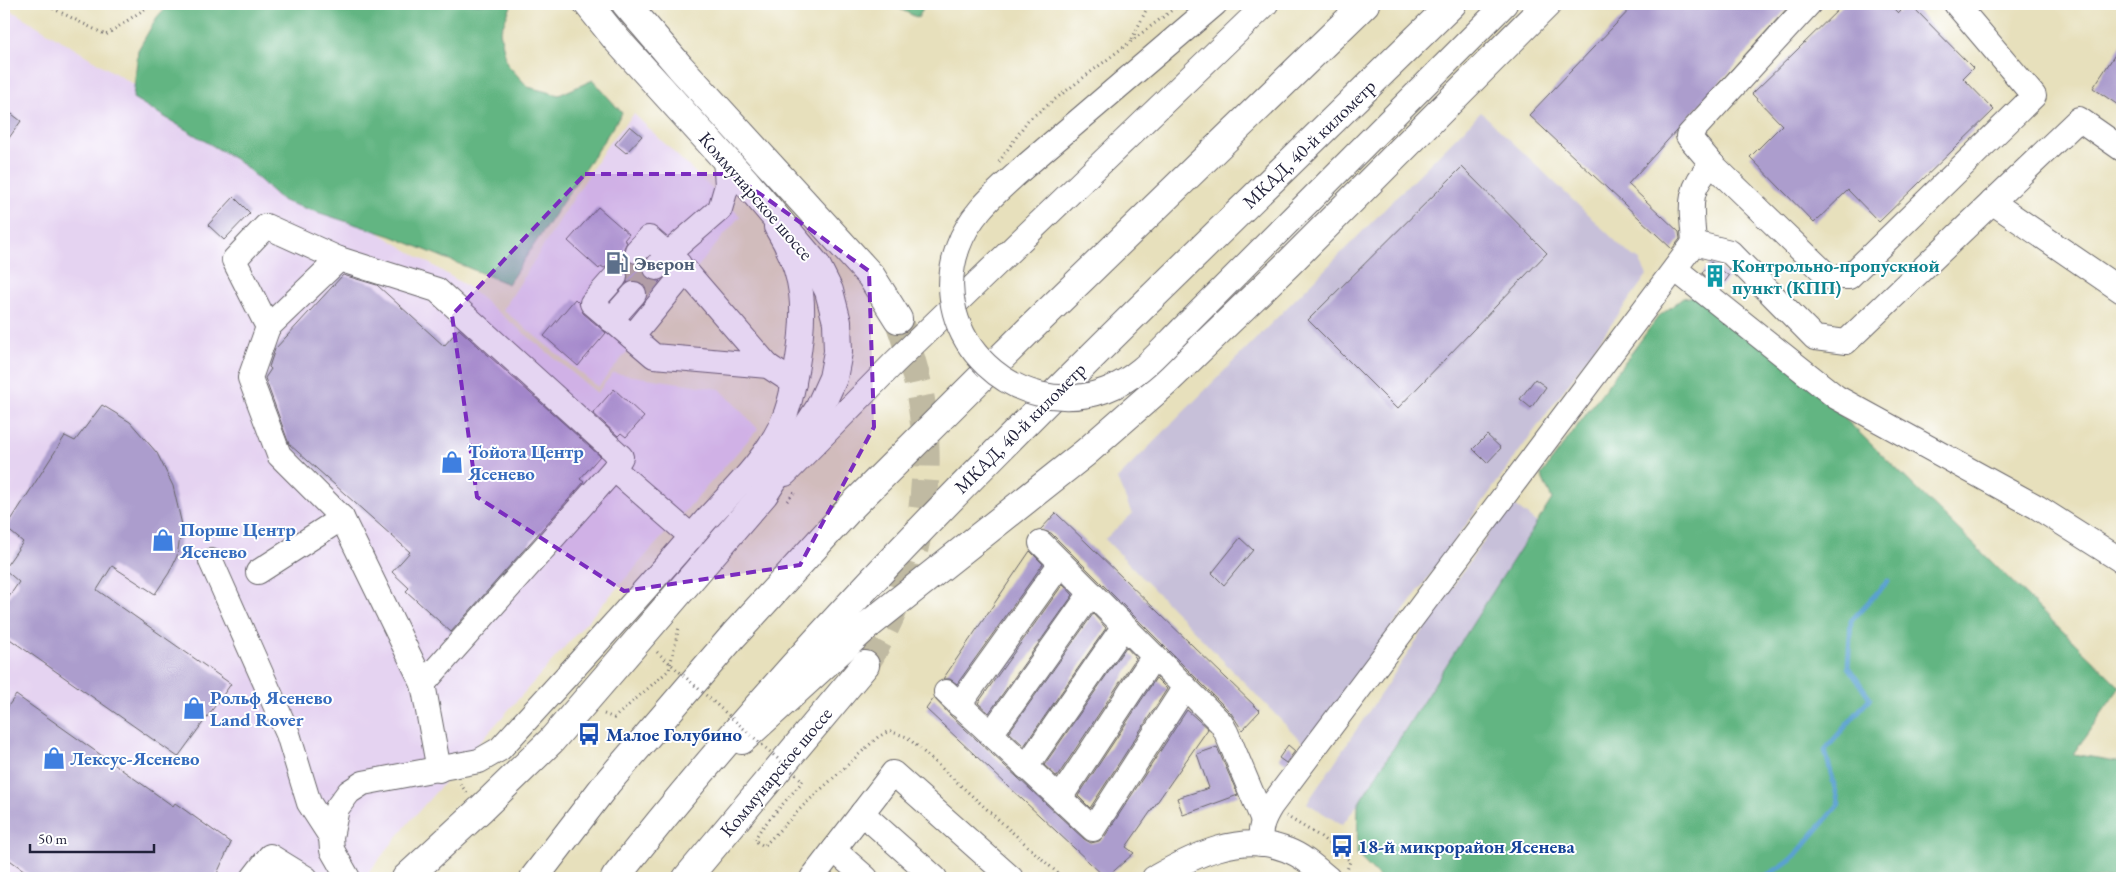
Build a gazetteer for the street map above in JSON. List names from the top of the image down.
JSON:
{
  "streets": {
    "main road": ["МКАД, 40-й километр", "Коммунарское шоссе"]
  },
  "places": {
    "fuel station": ["Эверон"],
    "building": ["Контрольно-пропускной пункт (КПП)"],
    "shop": [
      "Тойота Центр Ясенево",
      "Порше Центр Ясенево",
      "Рольф Ясенево Land Rover",
      "Лексус-Ясенево"
    ],
    "bus stop": ["Малое Голубино", "18-й микрорайон Ясенева"]
  },
  "scale_bar": "50 m"
}
